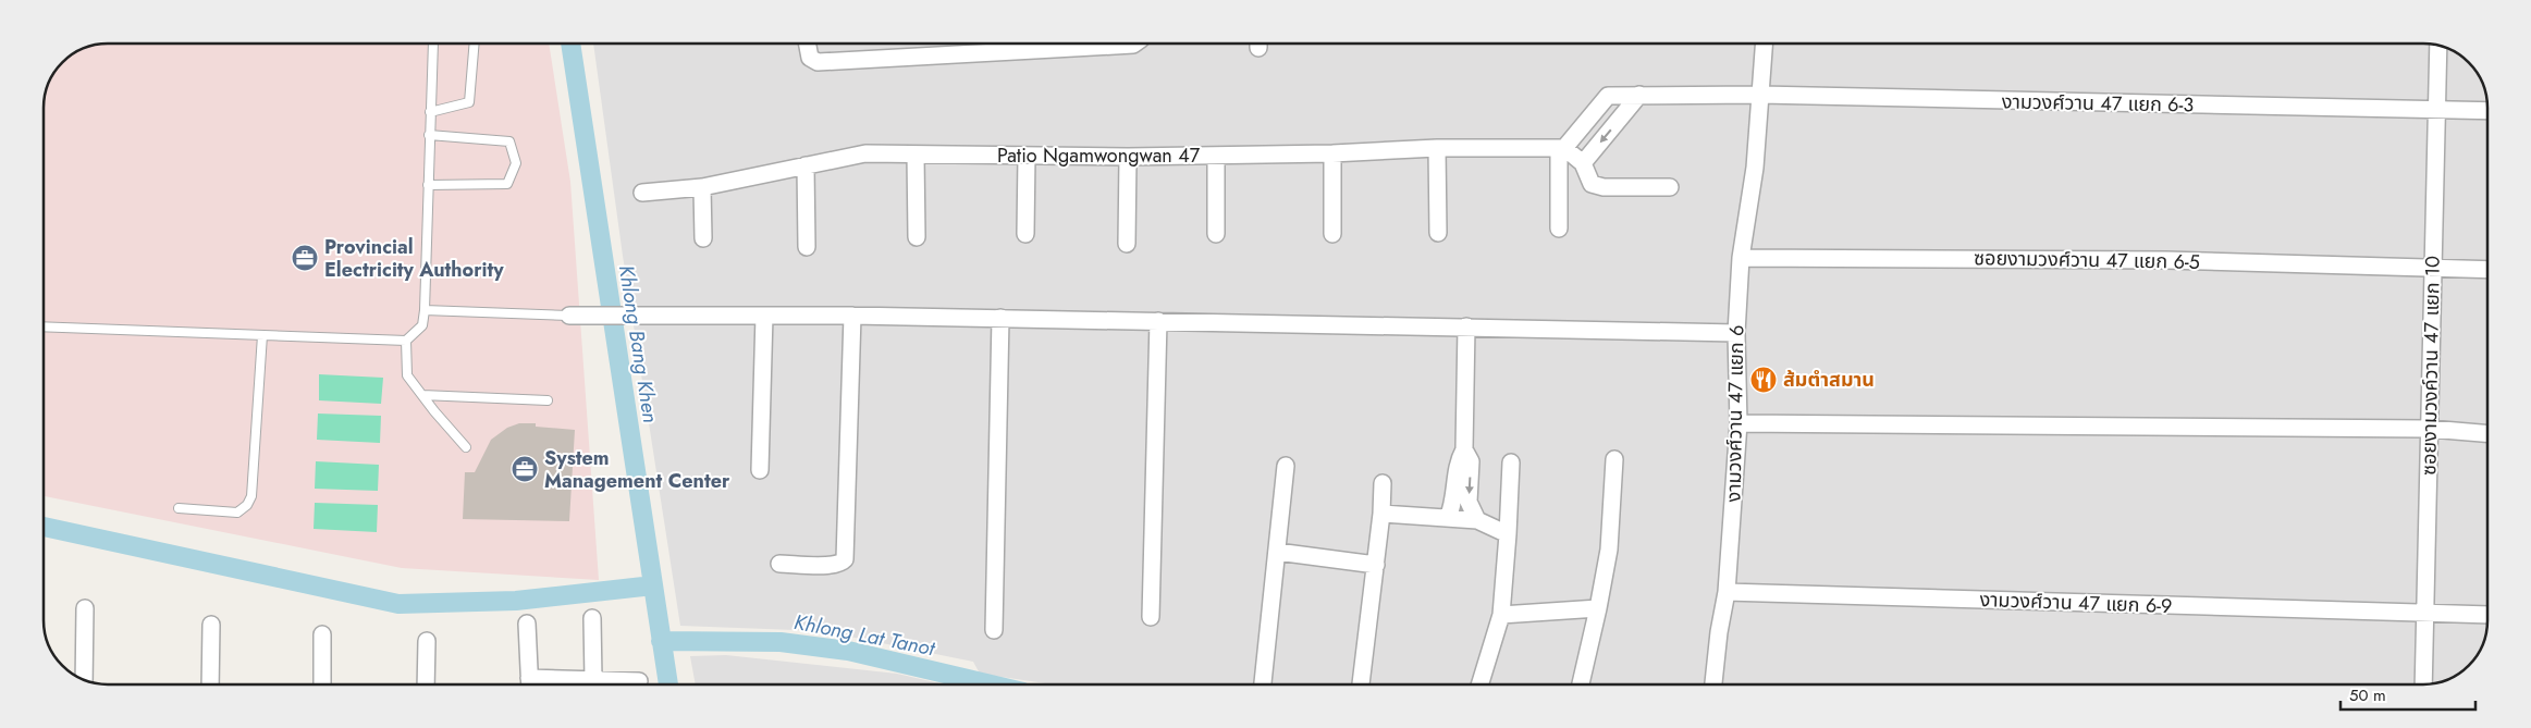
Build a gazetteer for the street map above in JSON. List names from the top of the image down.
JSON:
{
  "streets": {
    "street": [
      "งามวงศ์วาน 47 แยก 6-3",
      "Patio Ngamwongwan 47",
      "ซอยงามวงศ์วาน 47 แยก 6-5",
      "ซอยงามวงค์วาน 47 แยก 10",
      "งามวงศ์วาน 47 แยก 6",
      "งามวงศ์วาน 47 แยก 6-9"
    ]
  },
  "crossings": [
    ["งามวงศ์วาน 47 แยก 6-3", "Patio Ngamwongwan 47"],
    ["งามวงศ์วาน 47 แยก 6-3", "ซอยงามวงค์วาน 47 แยก 10"],
    ["งามวงศ์วาน 47 แยก 6-3", "งามวงศ์วาน 47 แยก 6"],
    ["ซอยงามวงศ์วาน 47 แยก 6-5", "ซอยงามวงค์วาน 47 แยก 10"],
    ["ซอยงามวงศ์วาน 47 แยก 6-5", "งามวงศ์วาน 47 แยก 6"],
    ["ซอยงามวงค์วาน 47 แยก 10", "งามวงศ์วาน 47 แยก 6-9"],
    ["งามวงศ์วาน 47 แยก 6", "งามวงศ์วาน 47 แยก 6-9"]
  ],
  "water": ["Khlong Bang Khen", "Khlong Lat Tanot"],
  "places": {
    "office": ["Provincial Electricity Authority", "System Management Center"],
    "restaurant": ["ส้มตำสมาน"]
  },
  "scale_bar": "50 m"
}
